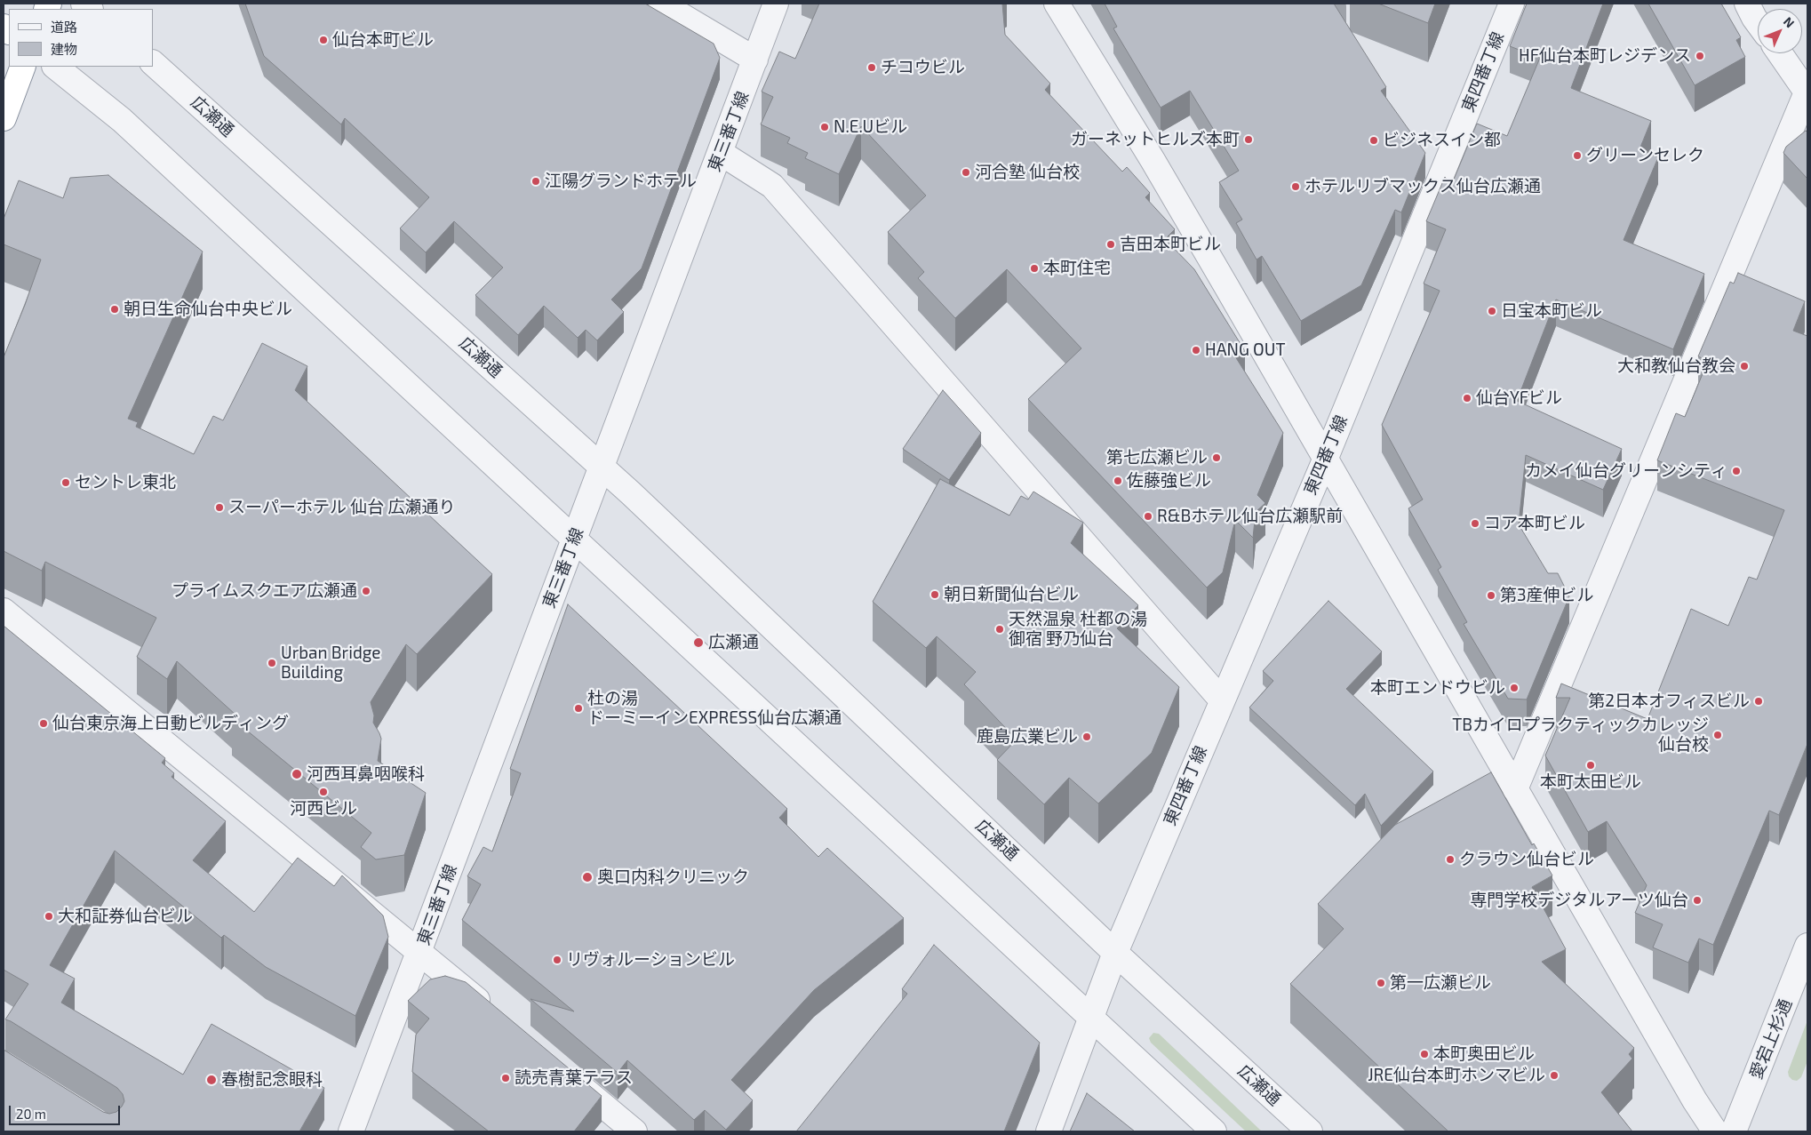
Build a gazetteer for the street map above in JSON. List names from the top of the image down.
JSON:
{
  "streets": {
    "street": [
      "東四番丁線",
      "広瀬通",
      "東三番丁線",
      "愛宕上杉通"
    ]
  },
  "crossings": [
    ["東四番丁線", "広瀬通"],
    ["広瀬通", "東三番丁線"]
  ],
  "places": [
    "仙台本町ビル",
    "HF仙台本町レジデンス",
    "チコウビル",
    "N.E.Uビル",
    "ガーネットヒルズ本町",
    "ビジネスイン都",
    "グリーンセレク",
    "河合塾 仙台校",
    "江陽グランドホテル",
    "ホテルリブマックス仙台広瀬通",
    "吉田本町ビル",
    "本町住宅",
    "朝日生命仙台中央ビル",
    "日宝本町ビル",
    "HANG OUT",
    "大和教仙台教会",
    "仙台YFビル",
    "第七広瀬ビル",
    "カメイ仙台グリーンシティ",
    "佐藤強ビル",
    "セントレ東北",
    "スーパーホテル 仙台 広瀬通り",
    "R&Bホテル仙台広瀬駅前",
    "コア本町ビル",
    "プライムスクエア広瀬通",
    "朝日新聞仙台ビル",
    "第3産伸ビル",
    "天然温泉 杜都の湯 御宿 野乃仙台",
    "広瀬通",
    "Urban Bridge Building",
    "本町エンドウビル",
    "第2日本オフィスビル",
    "杜の湯 ドーミーインEXPRESS仙台広瀬通",
    "仙台東京海上日動ビルディング",
    "TBカイロプラクティックカレッジ 仙台校",
    "鹿島広業ビル",
    "本町太田ビル",
    "河西耳鼻咽喉科",
    "河西ビル",
    "クラウン仙台ビル",
    "奥口内科クリニック",
    "専門学校デジタルアーツ仙台",
    "大和証券仙台ビル",
    "リヴォルーションビル",
    "第一広瀬ビル",
    "本町奥田ビル",
    "JRE仙台本町ホンマビル",
    "読売⻘葉テラス",
    "春樹記念眼科"
  ],
  "legend": ["道路", "建物"],
  "scale_bar": "20 m",
  "north": "top right"
}
